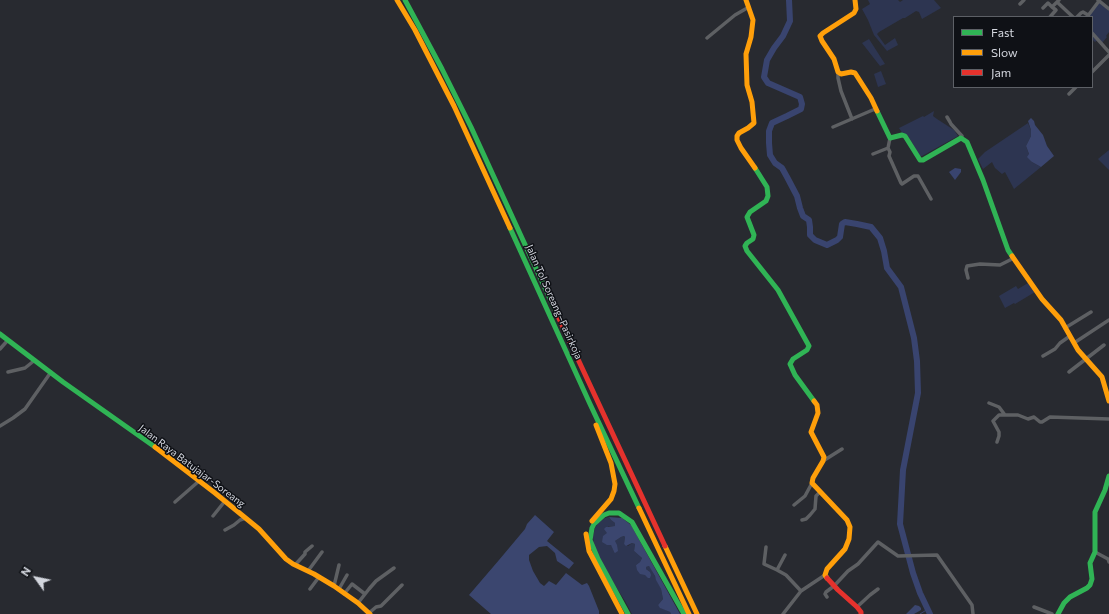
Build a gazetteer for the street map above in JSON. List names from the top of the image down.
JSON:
{
  "streets": {
    "main road": ["Jalan Tol Soreang–Pasirkoja", "Jalan Raya Batujajar-Soreang"]
  },
  "legend": ["Fast", "Slow", "Jam"],
  "north": "top left"
}
